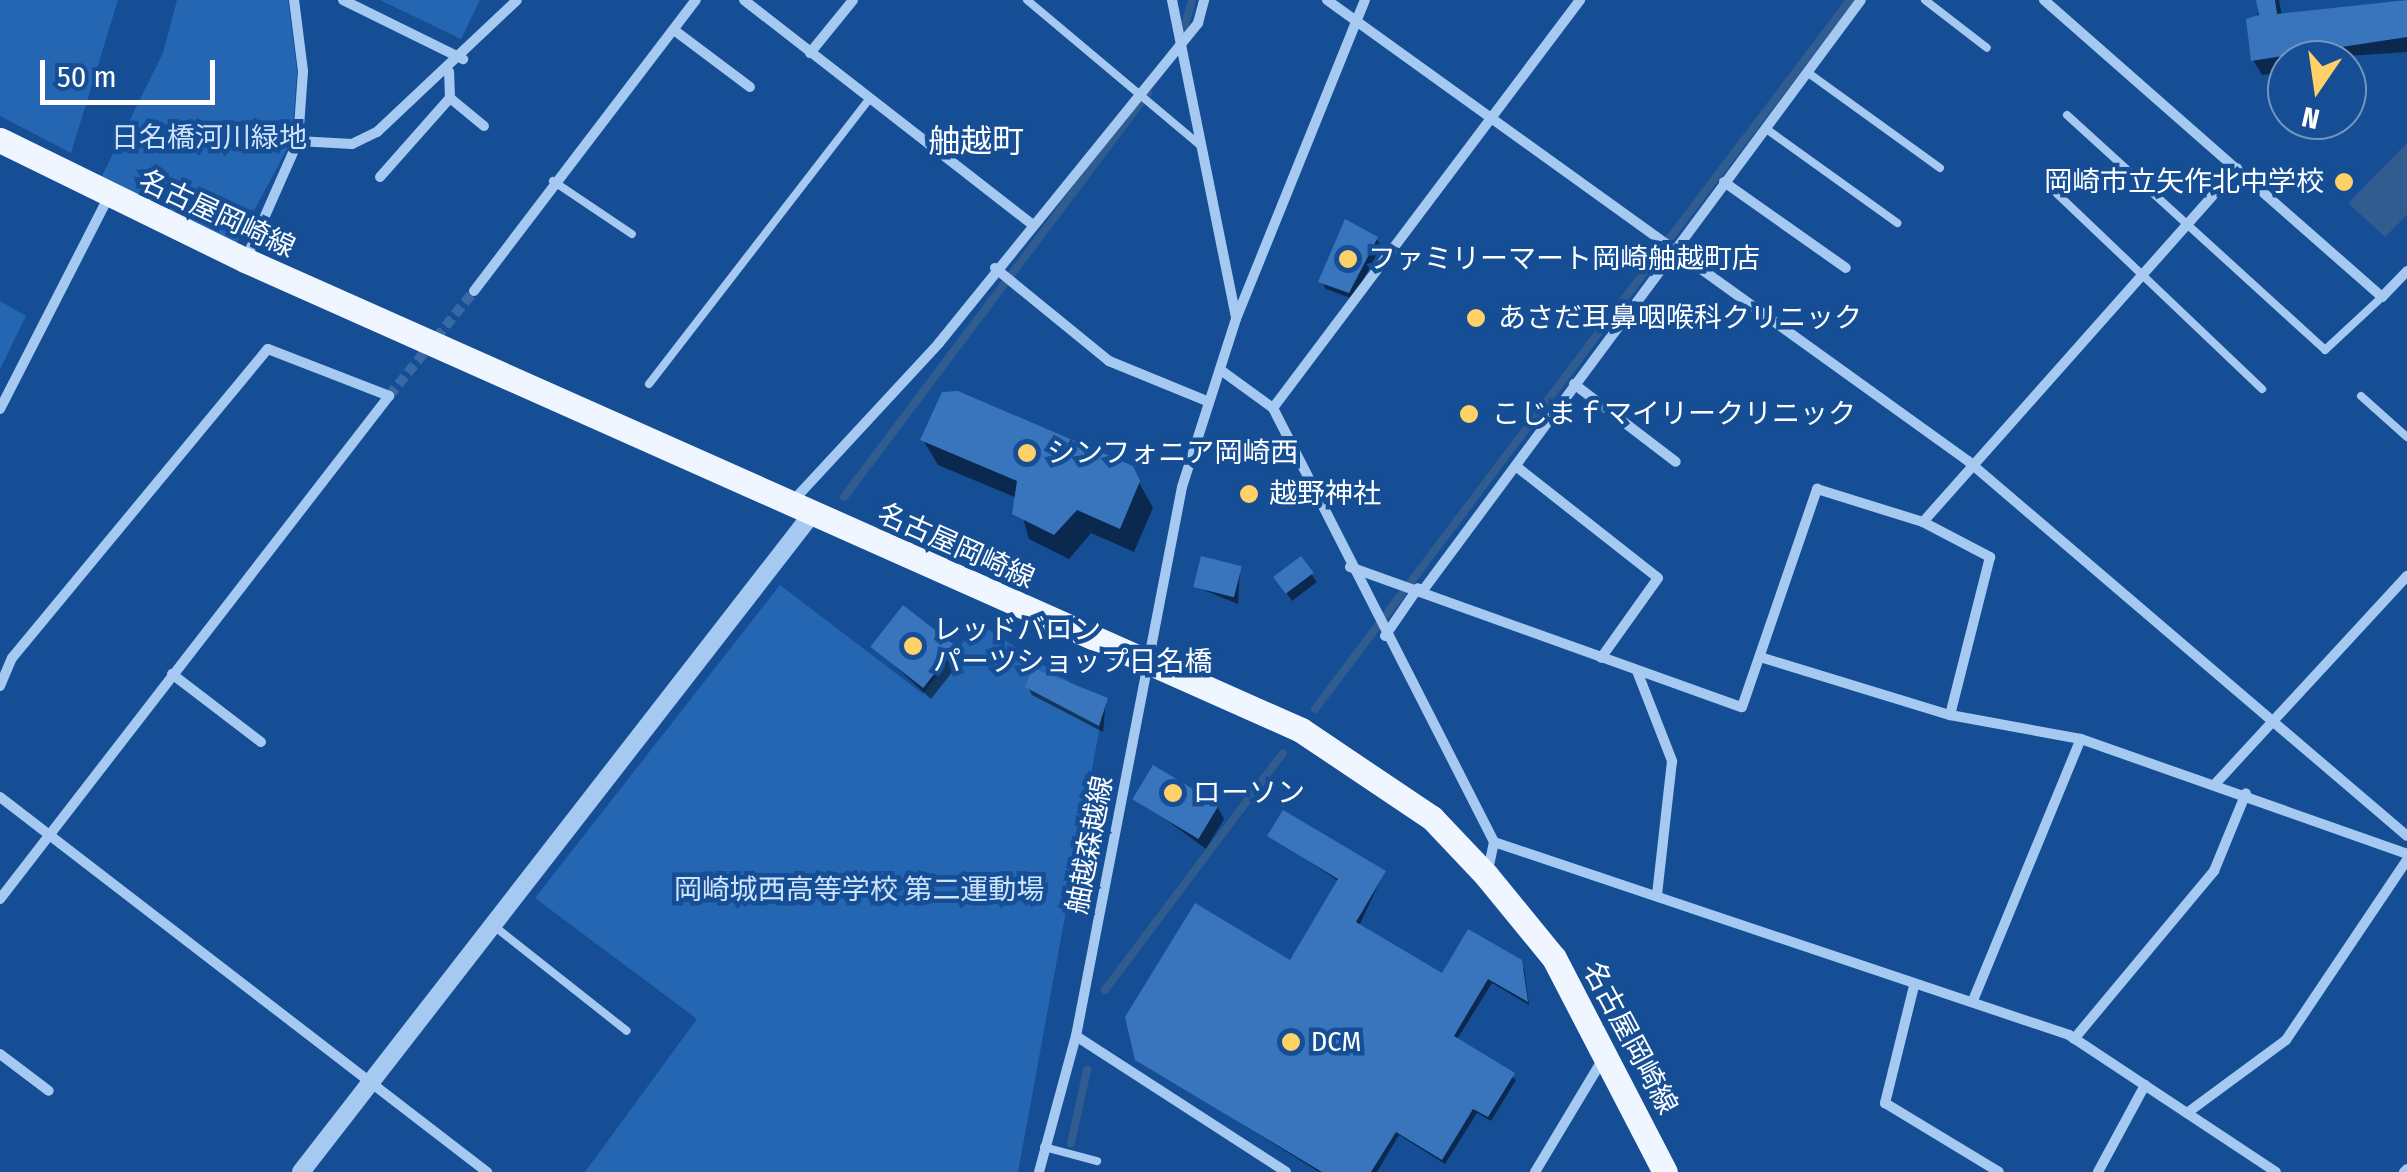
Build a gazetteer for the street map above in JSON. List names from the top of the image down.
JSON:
{
  "streets": {
    "main road": ["名古屋岡崎線"],
    "street": ["舳越森越線"]
  },
  "crossings": [
    ["名古屋岡崎線", "舳越森越線"]
  ],
  "districts": ["舳越町"],
  "parks": ["日名橋河川緑地", "岡崎城西高等学校 第二運動場"],
  "places": [
    "岡崎市立矢作北中学校",
    "ファミリーマート岡崎舳越町店",
    "あさだ耳鼻咽喉科クリニック",
    "こじまｆマイリークリニック",
    "シンフォニア岡崎西",
    "越野神社",
    "レッドバロン パーツショップ日名橋",
    "ローソン",
    "DCM"
  ],
  "scale_bar": "50 m",
  "north": "bottom"
}
